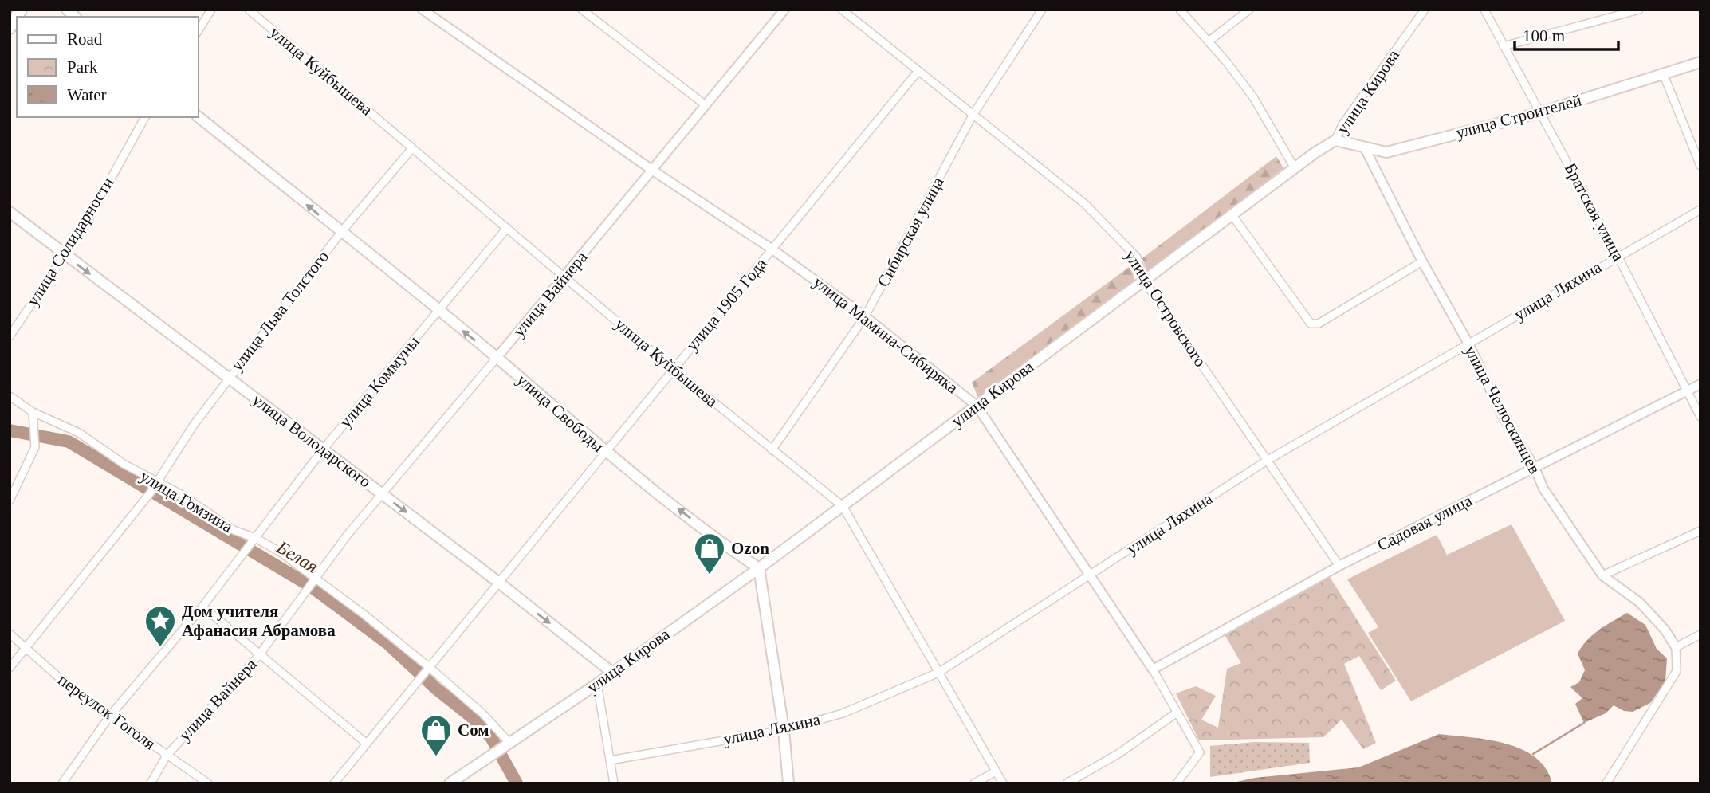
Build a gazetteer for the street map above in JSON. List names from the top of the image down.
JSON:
{
  "streets": {
    "main road": [
      "улица Кирова",
      "улица Строителей",
      "улица Свободы",
      "улица Володарского"
    ],
    "street": [
      "улица Куйбышева",
      "Братская улица",
      "Сибирская улица",
      "улица Солидарности",
      "улица Ляхина",
      "улица Вайнера",
      "улица 1905 Года",
      "улица Островского",
      "улица Льва Толстого",
      "улица Мамина-Сибиряка",
      "улица Коммуны",
      "улица Челюскинцев",
      "улица Гомзина",
      "Садовая улица",
      "переулок Гоголя"
    ]
  },
  "crossings": [
    ["улица Куйбышева", "улица Кирова"],
    ["улица Куйбышева", "Сибирская улица"],
    ["улица Куйбышева", "улица Ляхина"],
    ["улица Куйбышева", "улица Вайнера"],
    ["улица Куйбышева", "улица 1905 Года"],
    ["улица Куйбышева", "улица Льва Толстого"],
    ["улица Куйбышева", "улица Коммуны"],
    ["улица Кирова", "улица Строителей"],
    ["улица Кирова", "улица Островского"],
    ["улица Кирова", "улица Мамина-Сибиряка"],
    ["улица Кирова", "улица Свободы"],
    ["улица Кирова", "улица Володарского"],
    ["улица Кирова", "улица Гомзина"],
    ["улица Строителей", "Братская улица"],
    ["улица Строителей", "улица Челюскинцев"],
    ["Братская улица", "улица Ляхина"],
    ["Братская улица", "Садовая улица"],
    ["Сибирская улица", "улица Островского"],
    ["Сибирская улица", "улица Мамина-Сибиряка"],
    ["улица Солидарности", "улица Володарского"],
    ["улица Ляхина", "улица Островского"],
    ["улица Ляхина", "улица Мамина-Сибиряка"],
    ["улица Ляхина", "улица Челюскинцев"],
    ["улица Вайнера", "улица Мамина-Сибиряка"],
    ["улица Вайнера", "улица Свободы"],
    ["улица Вайнера", "улица Володарского"],
    ["улица Вайнера", "улица Гомзина"],
    ["улица Вайнера", "переулок Гоголя"],
    ["улица 1905 Года", "улица Островского"],
    ["улица 1905 Года", "улица Мамина-Сибиряка"],
    ["улица 1905 Года", "улица Свободы"],
    ["улица 1905 Года", "улица Володарского"],
    ["улица 1905 Года", "улица Гомзина"],
    ["улица Островского", "Садовая улица"],
    ["улица Льва Толстого", "улица Свободы"],
    ["улица Льва Толстого", "улица Володарского"],
    ["улица Льва Толстого", "улица Гомзина"],
    ["улица Льва Толстого", "переулок Гоголя"],
    ["улица Мамина-Сибиряка", "Садовая улица"],
    ["улица Коммуны", "улица Свободы"],
    ["улица Коммуны", "улица Володарского"],
    ["улица Коммуны", "улица Гомзина"],
    ["улица Челюскинцев", "Садовая улица"]
  ],
  "one_way": ["улица Свободы", "улица Володарского"],
  "water": ["Белая"],
  "places": {
    "shop": ["Ozon", "Сом"],
    "place": ["Дом учителя Афанасия Абрамова"]
  },
  "legend": ["Road", "Park", "Water"],
  "scale_bar": "100 m"
}
